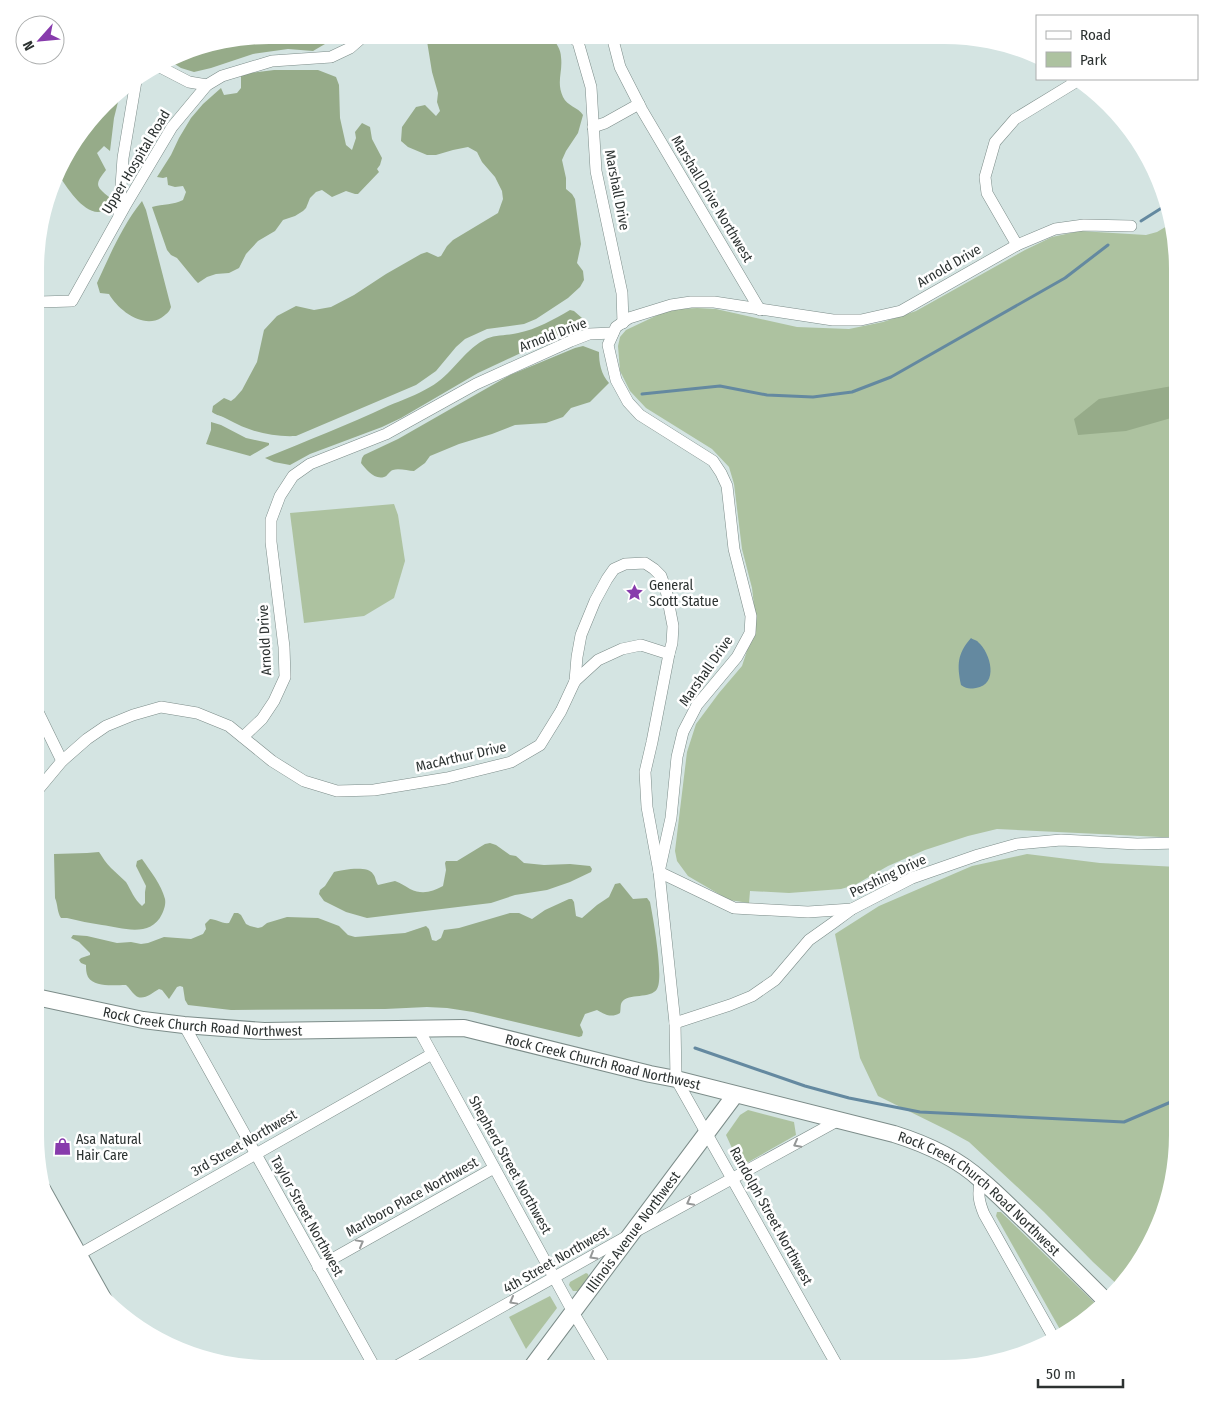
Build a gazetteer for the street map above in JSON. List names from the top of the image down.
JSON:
{
  "streets": {
    "street": [
      "Upper Hospital Road",
      "Marshall Drive",
      "Marshall Drive Northwest",
      "Arnold Drive",
      "MacArthur Drive",
      "Pershing Drive",
      "Rock Creek Church Road Northwest",
      "3rd Street Northwest",
      "Shepherd Street Northwest",
      "Marlboro Place Northwest",
      "Taylor Street Northwest",
      "Randolph Street Northwest",
      "Illinois Avenue Northwest",
      "4th Street Northwest"
    ]
  },
  "crossings": [
    ["Marshall Drive", "Arnold Drive"],
    ["Marshall Drive", "Pershing Drive"],
    ["Marshall Drive", "Rock Creek Church Road Northwest"],
    ["Marshall Drive", "Randolph Street Northwest"],
    ["Marshall Drive Northwest", "Arnold Drive"],
    ["Arnold Drive", "MacArthur Drive"],
    ["Rock Creek Church Road Northwest", "Shepherd Street Northwest"],
    ["Rock Creek Church Road Northwest", "Taylor Street Northwest"],
    ["Rock Creek Church Road Northwest", "Randolph Street Northwest"],
    ["Rock Creek Church Road Northwest", "Illinois Avenue Northwest"],
    ["Rock Creek Church Road Northwest", "4th Street Northwest"],
    ["3rd Street Northwest", "Shepherd Street Northwest"],
    ["3rd Street Northwest", "Taylor Street Northwest"],
    ["Shepherd Street Northwest", "Marlboro Place Northwest"],
    ["Shepherd Street Northwest", "Illinois Avenue Northwest"],
    ["Shepherd Street Northwest", "4th Street Northwest"],
    ["Marlboro Place Northwest", "Taylor Street Northwest"],
    ["Randolph Street Northwest", "Illinois Avenue Northwest"],
    ["Randolph Street Northwest", "4th Street Northwest"],
    ["Illinois Avenue Northwest", "4th Street Northwest"]
  ],
  "one_way": ["Marlboro Place Northwest", "4th Street Northwest"],
  "places": {
    "place": ["General Scott Statue"],
    "shop": ["Asa Natural Hair Care"]
  },
  "legend": ["Road", "Park"],
  "scale_bar": "50 m",
  "north": "bottom left"
}
